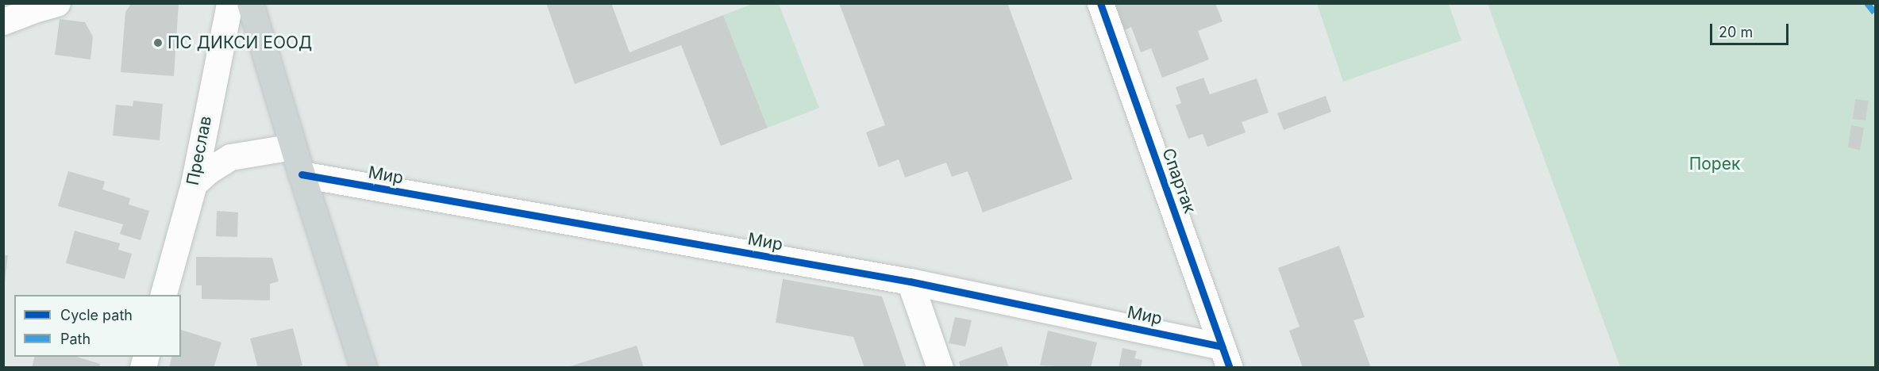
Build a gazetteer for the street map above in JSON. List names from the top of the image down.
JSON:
{
  "streets": {
    "street": ["Преслав", "Мир", "Спартак"]
  },
  "crossings": [
    ["Мир", "Спартак"]
  ],
  "parks": ["Порек"],
  "places": ["ПС ДИКСИ ЕООД"],
  "legend": ["Cycle path", "Path"],
  "scale_bar": "20 m"
}
